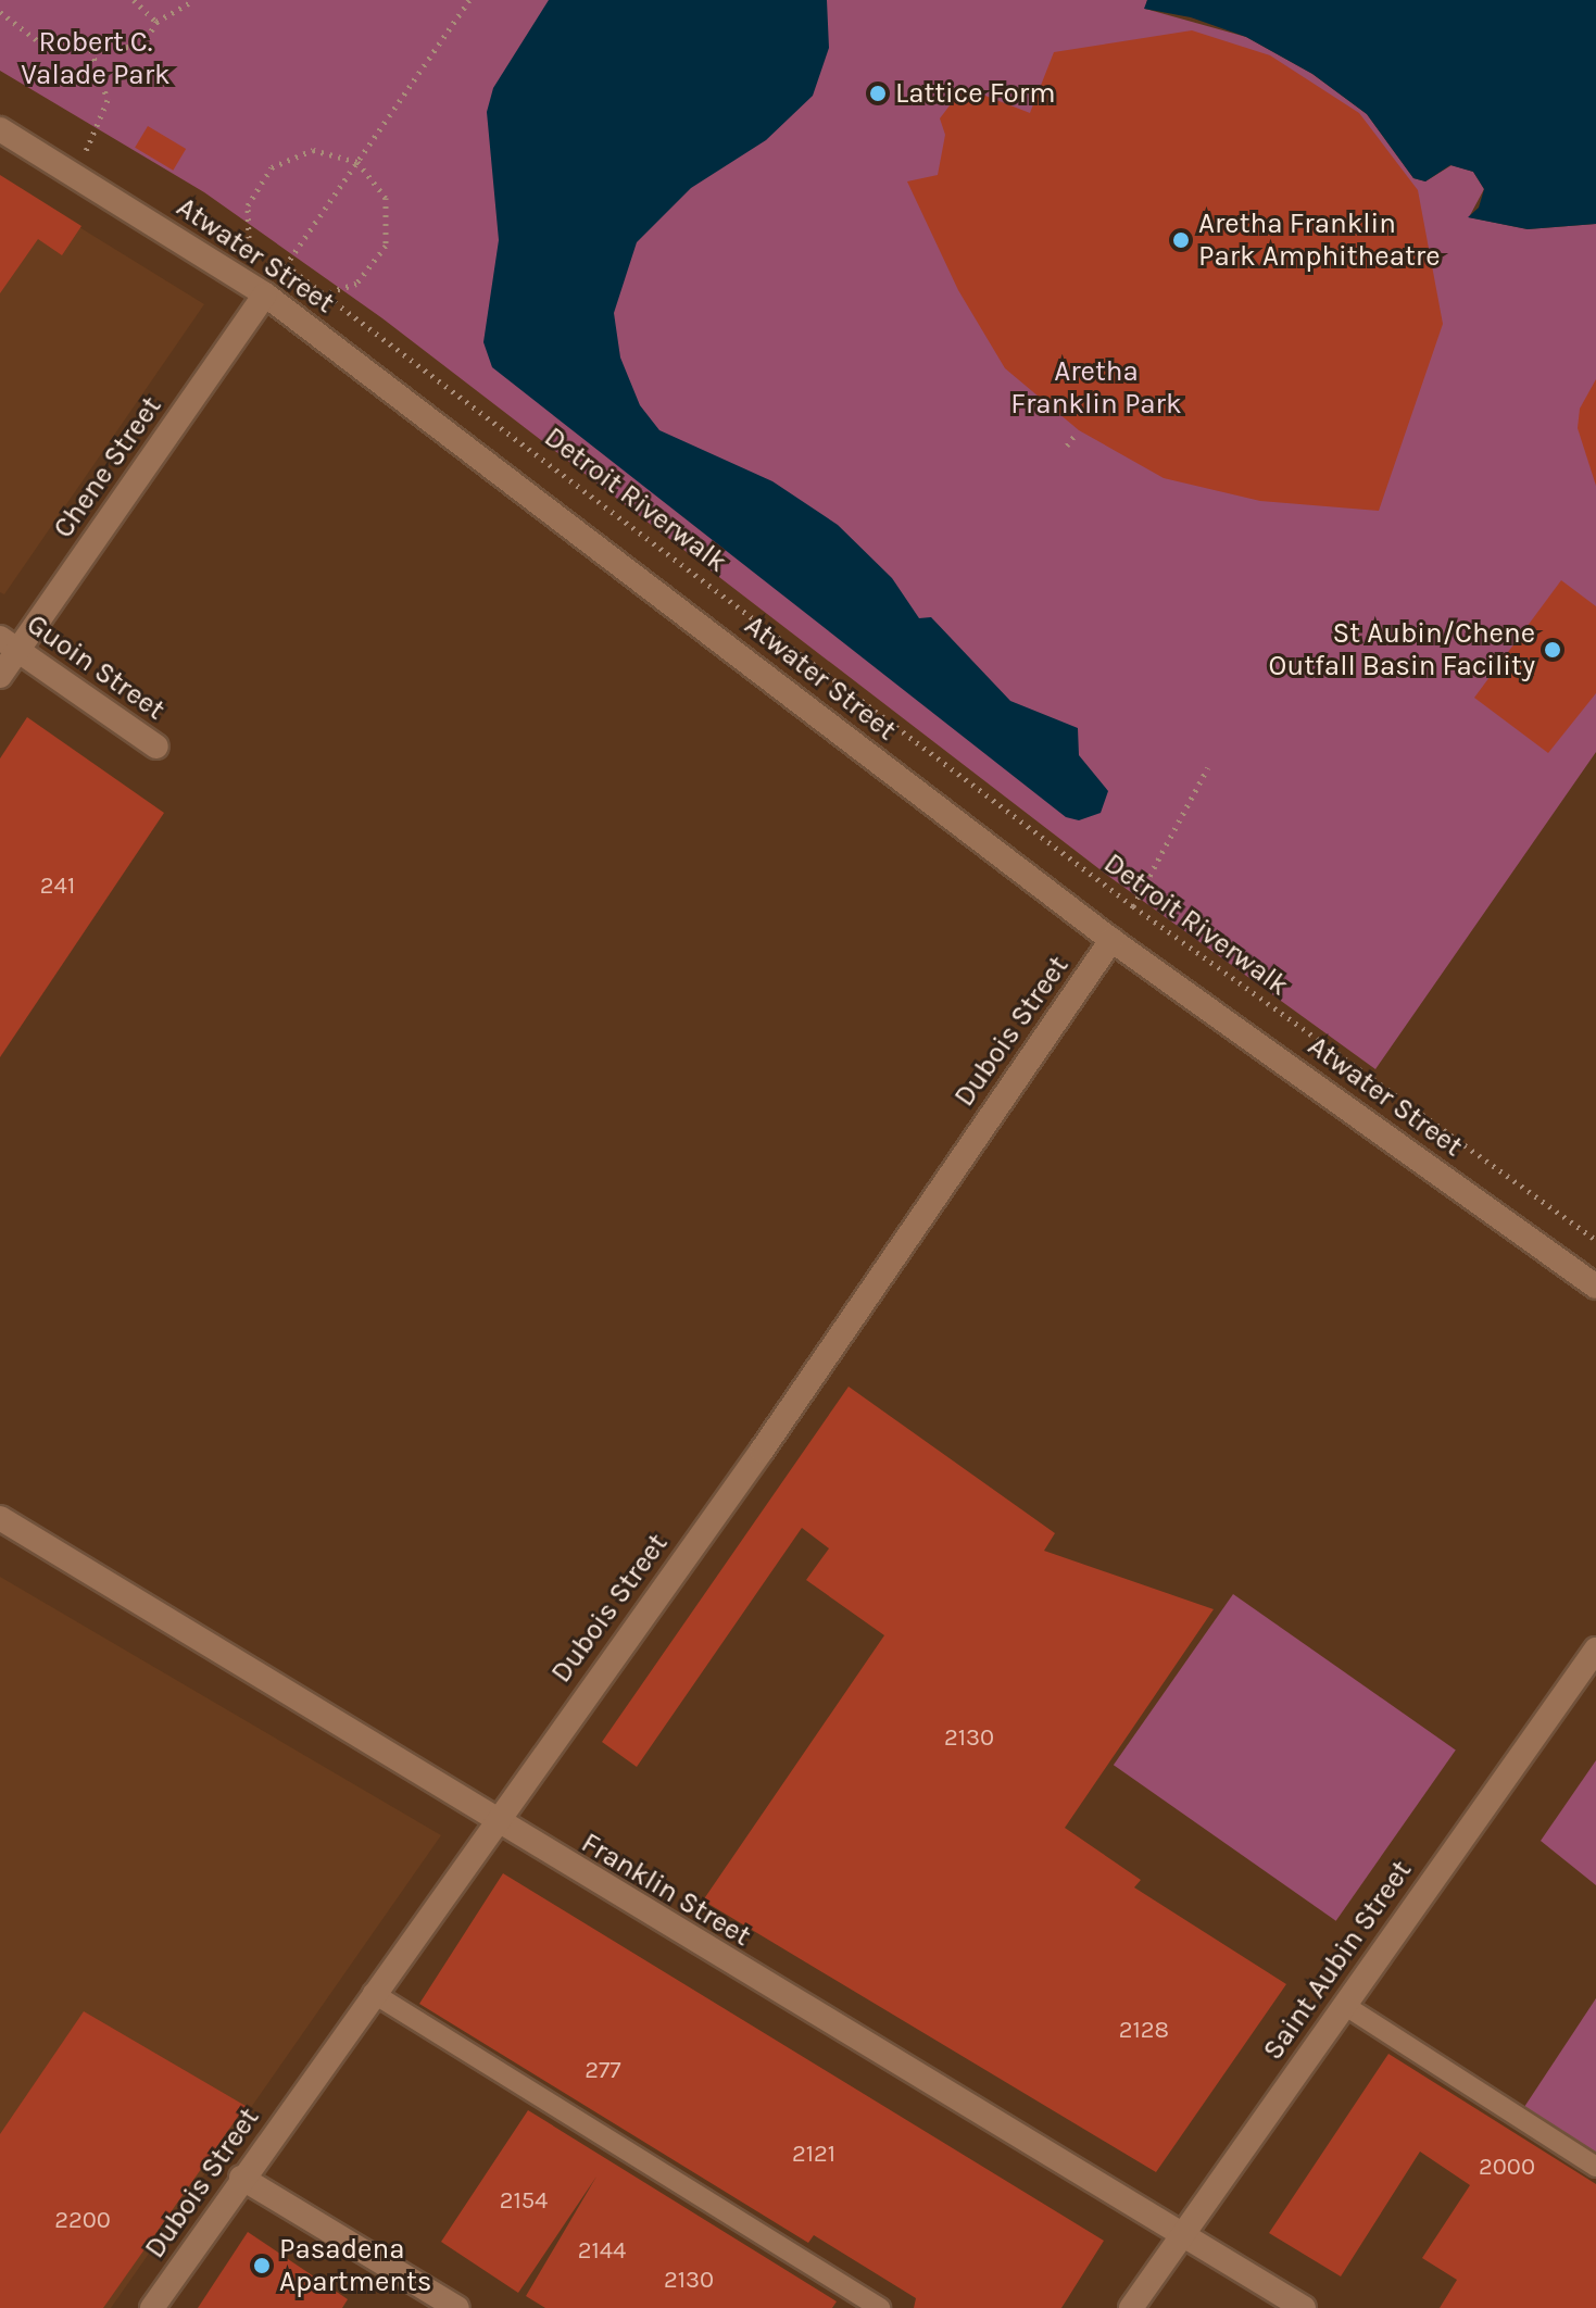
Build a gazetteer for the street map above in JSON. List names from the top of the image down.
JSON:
{
  "streets": {
    "street": [
      "Atwater Street",
      "Chene Street",
      "Guoin Street",
      "Dubois Street",
      "Franklin Street",
      "Saint Aubin Street"
    ],
    "path": ["Detroit Riverwalk"]
  },
  "crossings": [
    ["Atwater Street", "Chene Street"],
    ["Atwater Street", "Dubois Street"],
    ["Chene Street", "Guoin Street"],
    ["Dubois Street", "Franklin Street"],
    ["Franklin Street", "Saint Aubin Street"]
  ],
  "parks": ["Robert C. Valade Park", "Aretha Franklin Park"],
  "places": [
    "Lattice Form",
    "Aretha Franklin Park Amphitheatre",
    "St Aubin/Chene Outfall Basin Facility",
    "Pasadena Apartments"
  ],
  "house_numbers": [
    "241",
    "2130",
    "2128",
    "277",
    "2121",
    "2000",
    "2154",
    "2200",
    "2144",
    "2130"
  ]
}
